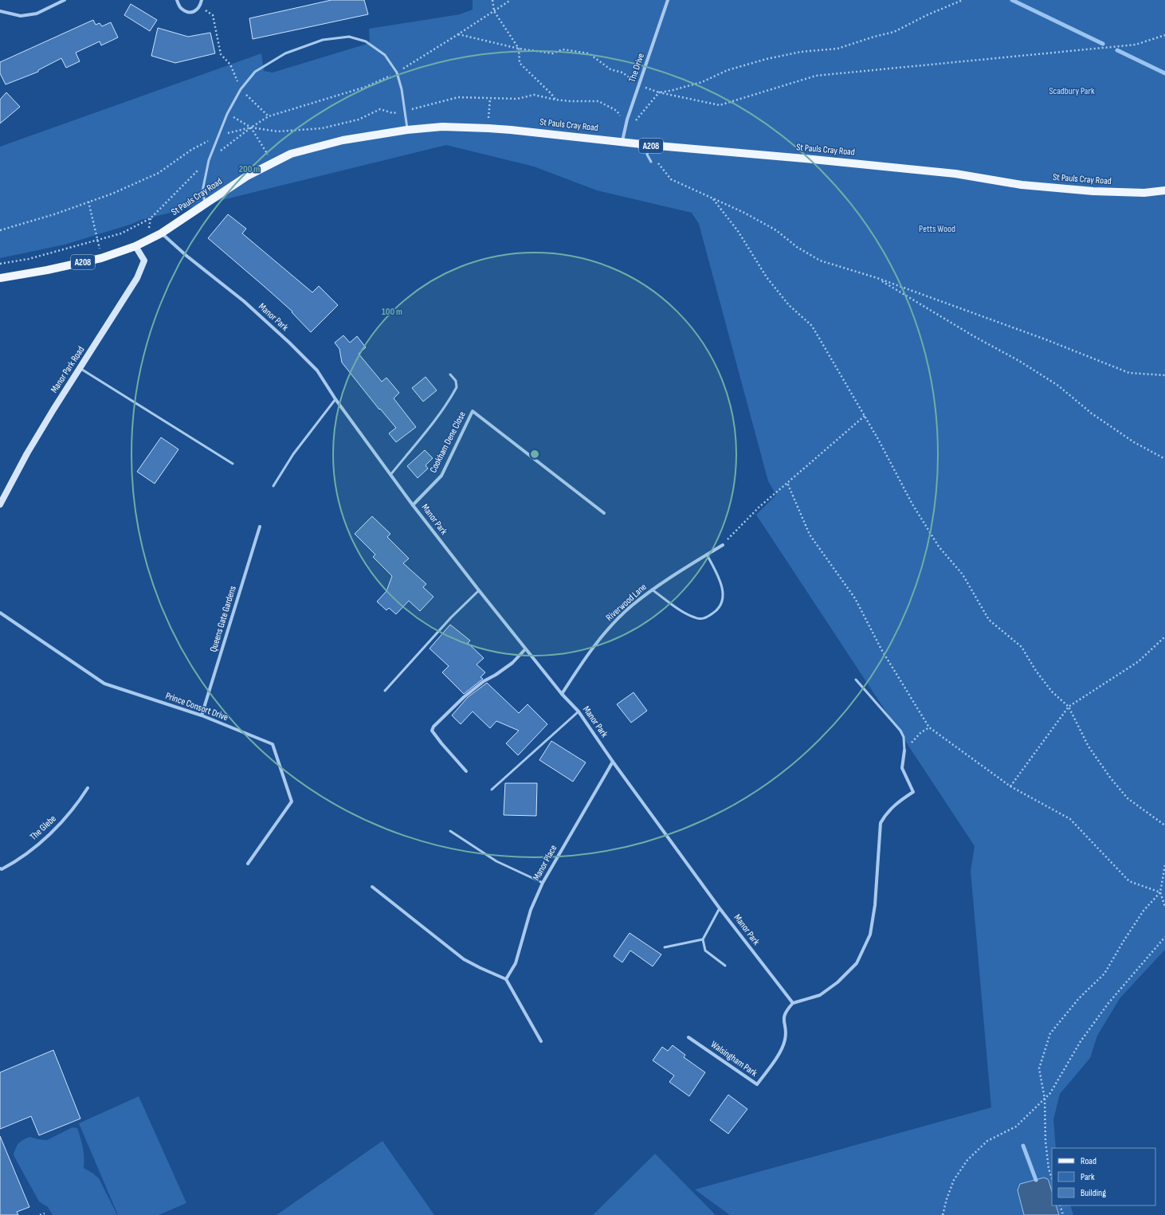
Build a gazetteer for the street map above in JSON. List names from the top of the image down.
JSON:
{
  "streets": {
    "main road": ["St Pauls Cray Road", "A208", "Manor Park Road"],
    "street": [
      "The Drive",
      "Manor Park",
      "Cookham Dene Close",
      "Riverwood Lane",
      "Queens Gate Gardens",
      "Prince Consort Drive",
      "The Glebe",
      "Manor Place",
      "Walsingham Park"
    ]
  },
  "crossings": [
    ["The Drive", "St Pauls Cray Road"],
    ["St Pauls Cray Road", "Manor Park"],
    ["St Pauls Cray Road", "Manor Park Road"],
    ["Manor Park", "Cookham Dene Close"],
    ["Manor Park", "Riverwood Lane"],
    ["Manor Park", "Manor Place"],
    ["Manor Park", "Walsingham Park"],
    ["Queens Gate Gardens", "Prince Consort Drive"]
  ],
  "parks": ["Scadbury Park", "Petts Wood"],
  "legend": ["Road", "Park", "Building"],
  "rings": ["200 m", "100 m"]
}
